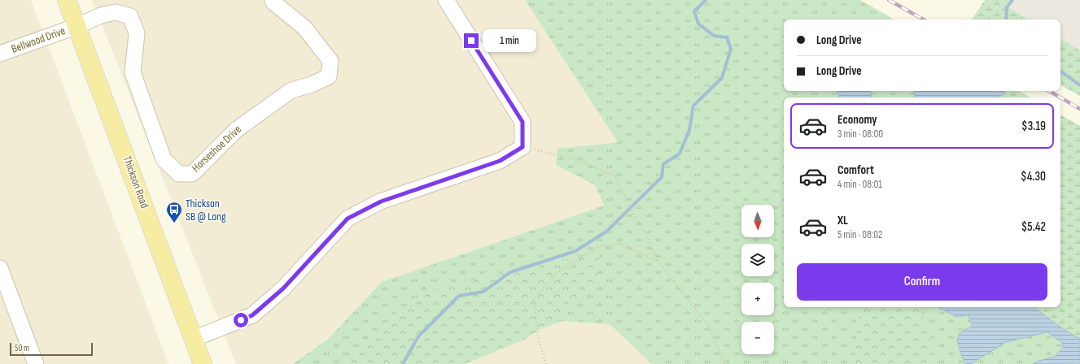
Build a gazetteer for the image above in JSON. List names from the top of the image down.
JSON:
{
  "streets": {
    "main road": ["Thickson Road"],
    "street": ["Bellwood Drive", "Horseshoe Drive"]
  },
  "crossings": [
    ["Bellwood Drive", "Horseshoe Drive"],
    ["Bellwood Drive", "Thickson Road"],
    ["Horseshoe Drive", "Thickson Road"]
  ],
  "places": {
    "bus stop": ["Thickson SB @ Long"]
  },
  "scale_bar": "50 m",
  "north": "bottom",
  "page": {
    "banner": ["Long Drive", "Long Drive"],
    "bubble": "1 min",
    "list": [
      {
        "name": "Economy",
        "note": "3 min · 08:00",
        "value": "$3.19"
      },
      {
        "name": "Comfort",
        "note": "4 min · 08:01",
        "value": "$4.30"
      },
      {
        "name": "XL",
        "note": "5 min · 08:02",
        "value": "$5.42"
      }
    ],
    "map_buttons": ["+", "−"],
    "buttons": "Confirm",
    "scale": "50 m"
  }
}
